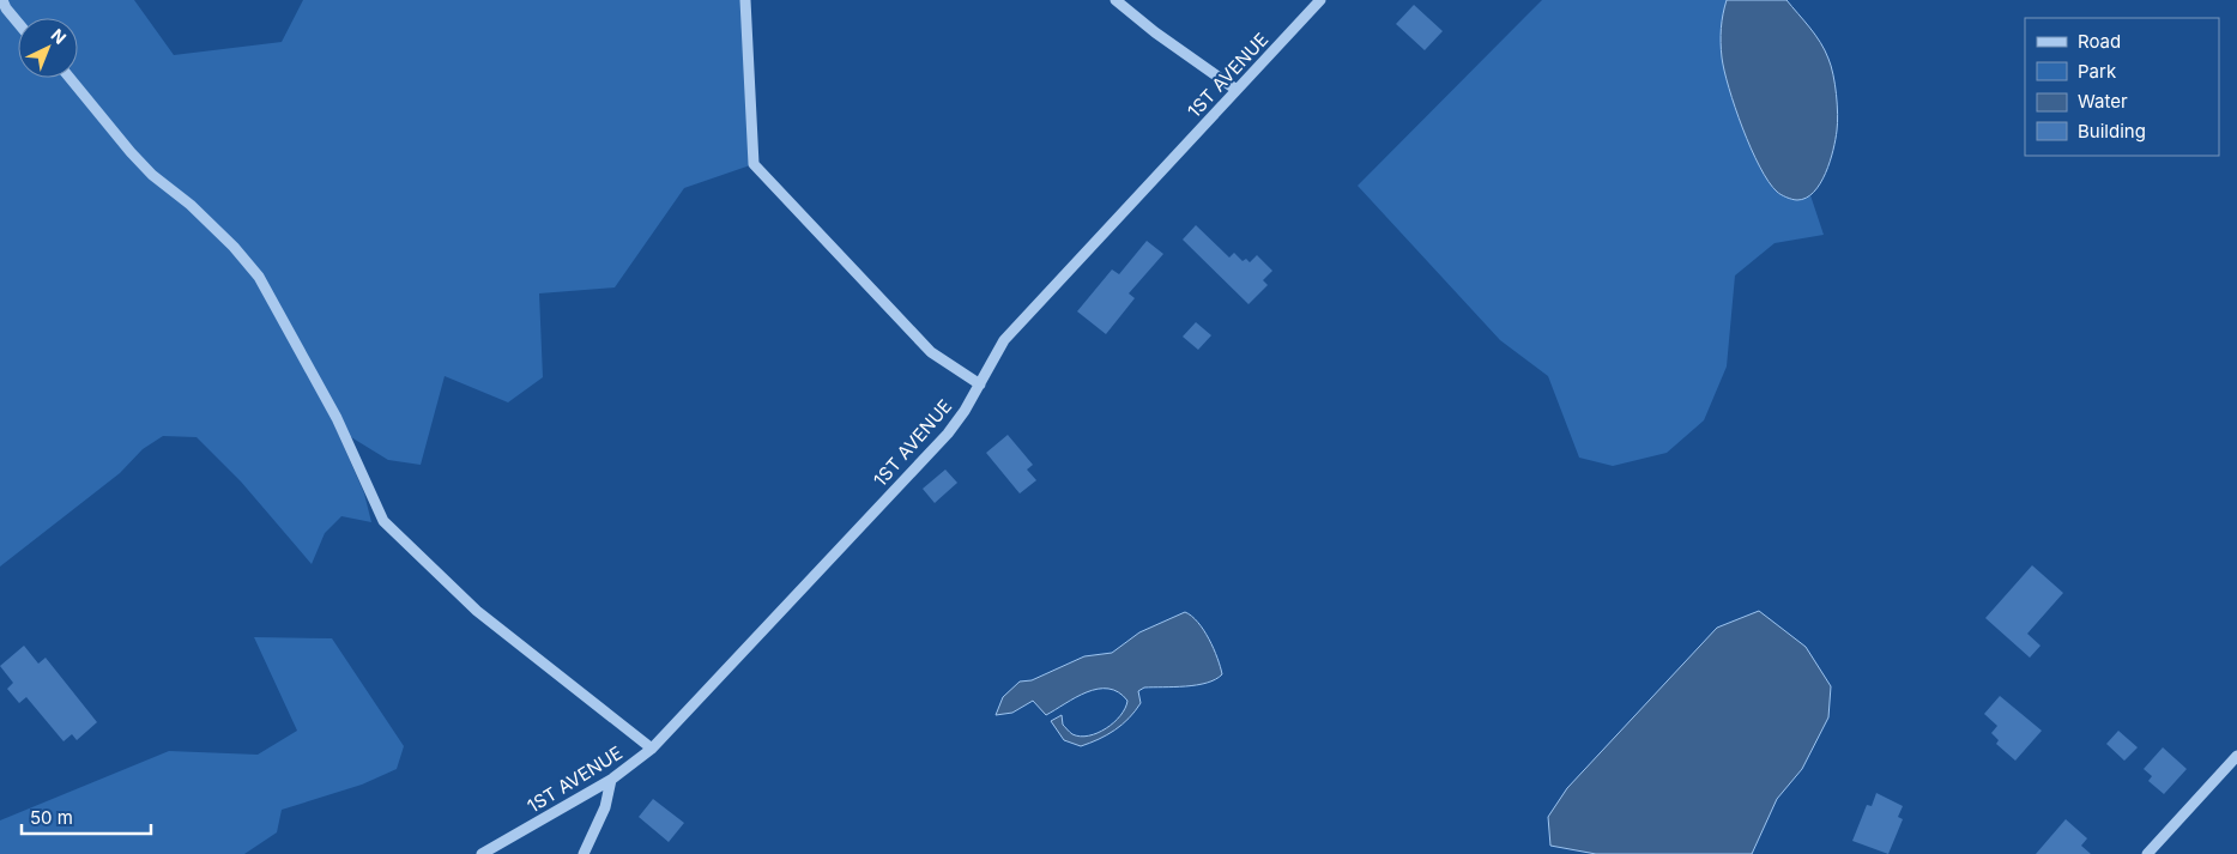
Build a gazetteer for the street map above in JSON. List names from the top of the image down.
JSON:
{
  "streets": {
    "street": ["1ST AVENUE"]
  },
  "legend": [
    "Road",
    "Park",
    "Water",
    "Building"
  ],
  "scale_bar": "50 m",
  "north": "top right"
}
